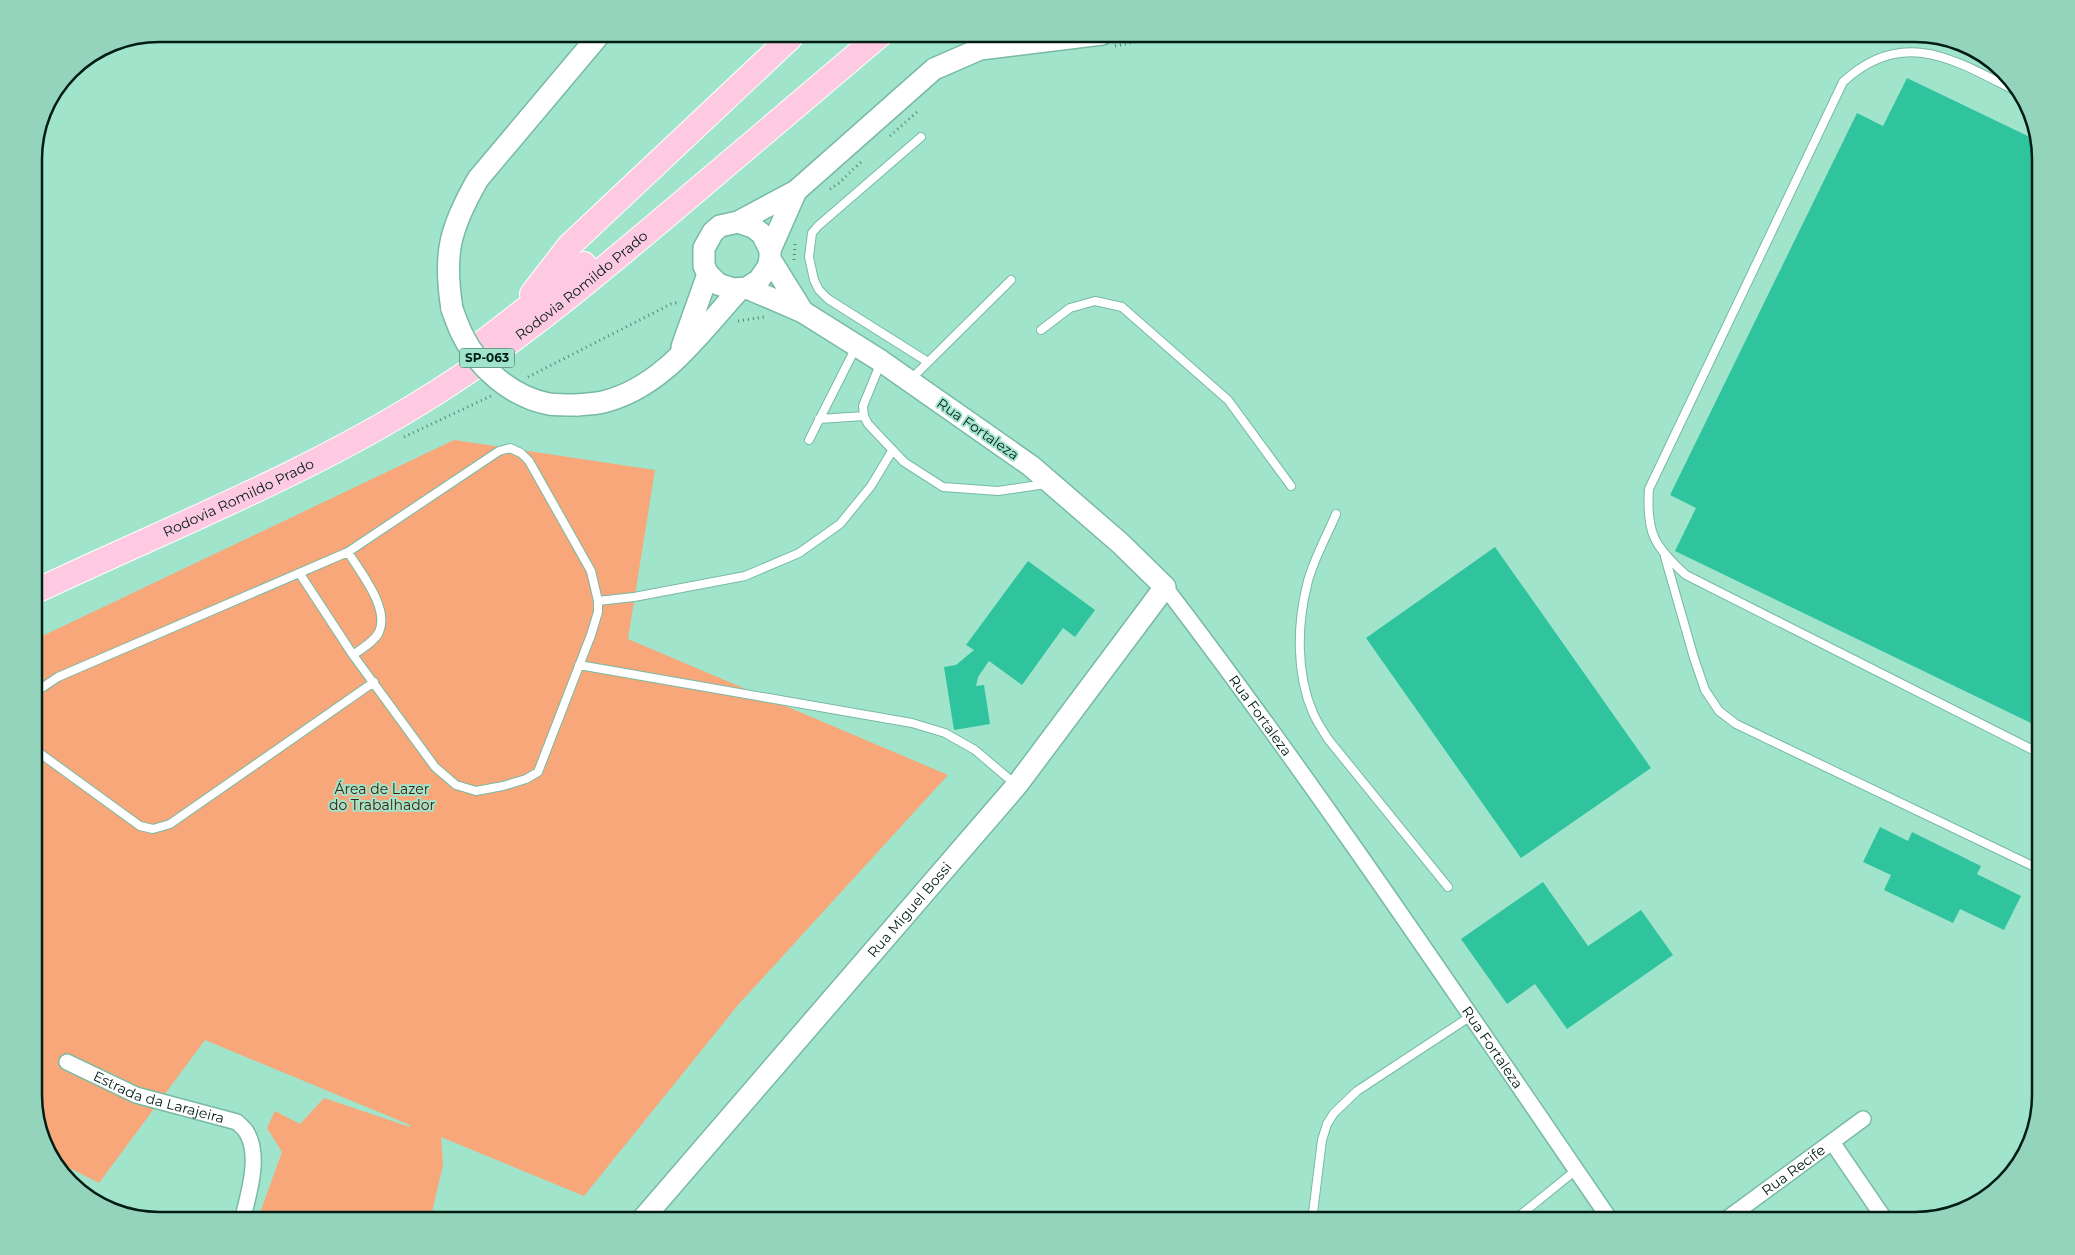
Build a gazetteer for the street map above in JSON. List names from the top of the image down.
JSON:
{
  "streets": {
    "main road": [
      "Rodovia Romildo Prado",
      "SP-063",
      "Rua Fortaleza",
      "Rua Miguel Bossi"
    ],
    "street": ["Estrada da Larajeira", "Rua Recife"]
  },
  "crossings": [
    ["Rua Fortaleza", "Rua Miguel Bossi"]
  ],
  "parks": ["Área de Lazer do Trabalhador"]
}
